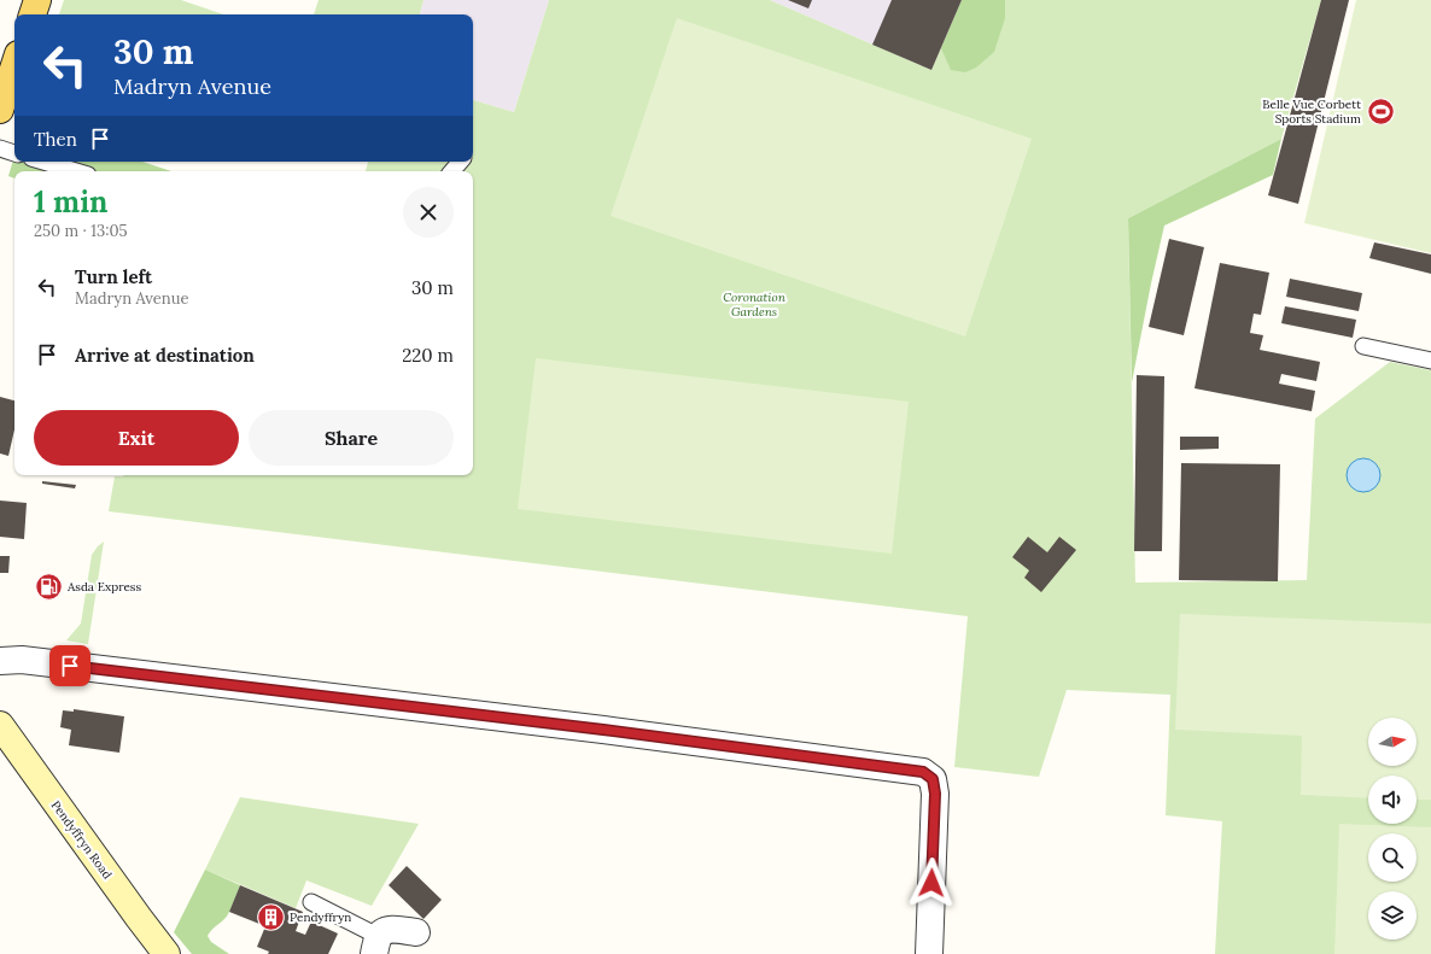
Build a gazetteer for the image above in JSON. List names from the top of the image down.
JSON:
{
  "streets": {
    "street": ["Pendyffryn Road"]
  },
  "parks": ["Coronation Gardens"],
  "places": {
    "sports": ["Belle Vue Corbett Sports Stadium"],
    "fuel station": ["Asda Express"],
    "building": ["Pendyffryn"]
  },
  "north": "right",
  "page": {
    "turn": ["30 m", "Madryn Avenue"],
    "then": "Then",
    "heading": ["1 min", "250 m · 13:05"],
    "list": [
      {
        "name": "Turn left",
        "note": "Madryn Avenue",
        "value": "30 m"
      },
      {
        "name": "Arrive at destination",
        "value": "220 m"
      }
    ],
    "buttons": ["Exit", "Share"]
  }
}
